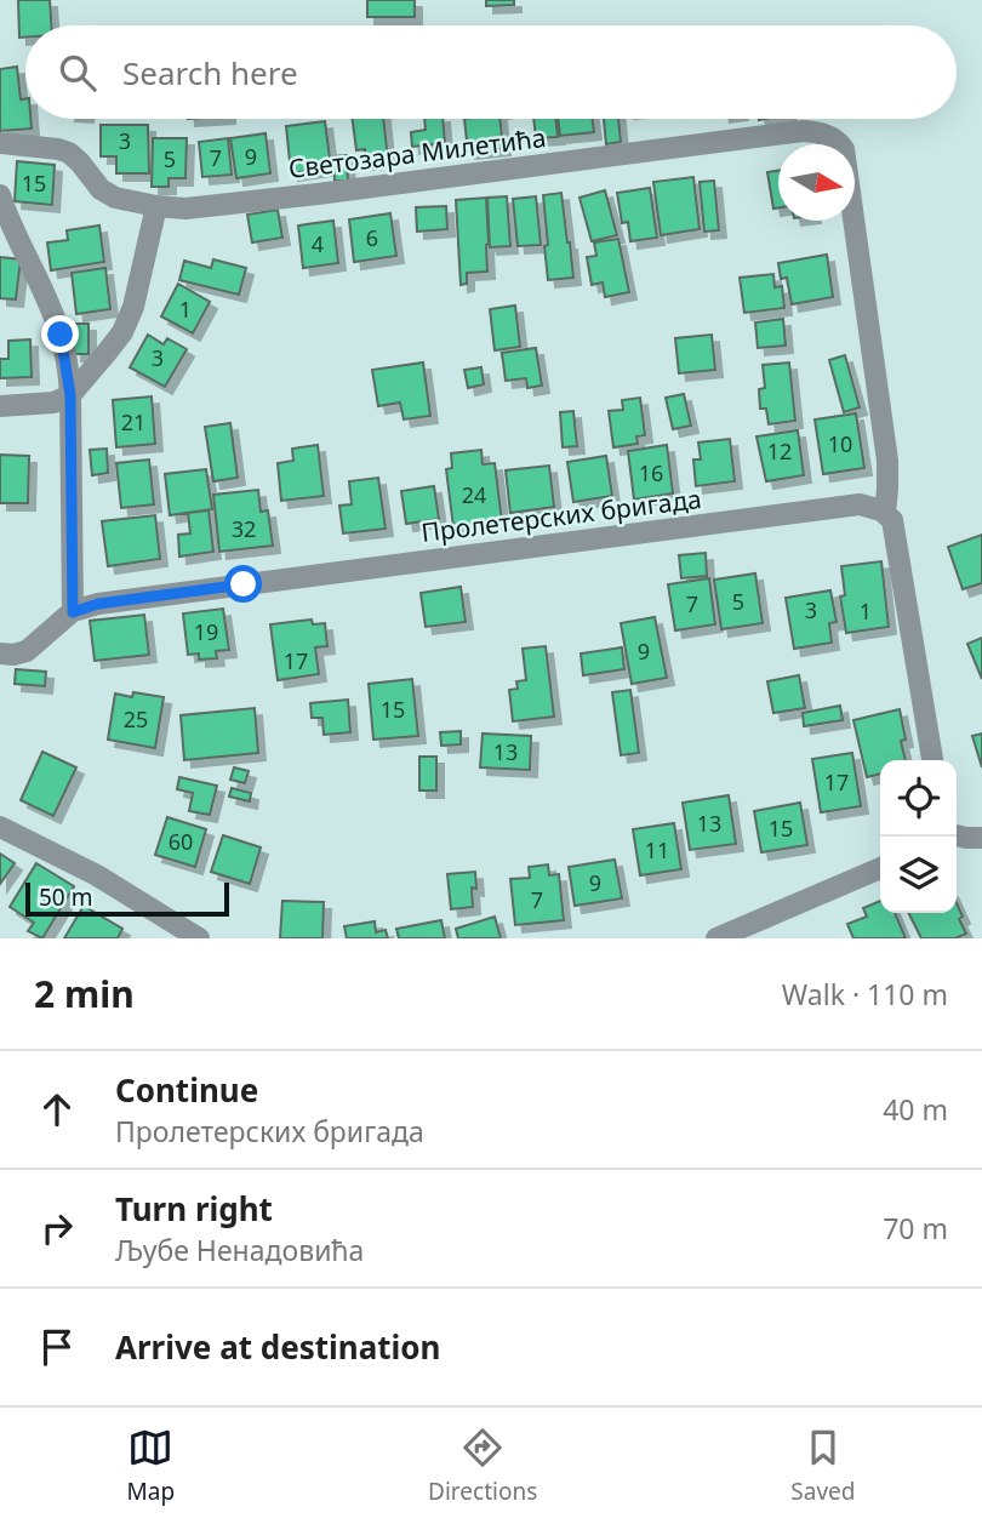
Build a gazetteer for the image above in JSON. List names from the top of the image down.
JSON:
{
  "streets": {
    "street": ["Светозара Милетића", "Пролетерских бригада"]
  },
  "crossings": [
    ["Светозара Милетића", "Пролетерских бригада"]
  ],
  "house_numbers": [
    "3",
    "9",
    "7",
    "5",
    "15",
    "6",
    "4",
    "1",
    "3",
    "21",
    "10",
    "12",
    "16",
    "24",
    "32",
    "5",
    "7",
    "3",
    "1",
    "19",
    "9",
    "17",
    "15",
    "25",
    "13",
    "17",
    "13",
    "15",
    "60",
    "11",
    "9",
    "7"
  ],
  "scale_bar": "50 m",
  "north": "right",
  "page": {
    "search": "Search here",
    "scale": "50 m",
    "heading": ["2 min", "Walk · 110 m"],
    "list": [
      ["Continue", "Пролетерских бригада", "40 m"],
      ["Turn right", "Љубе Ненадовића", "70 m"],
      "Arrive at destination"
    ],
    "nav": ["Map", "Directions", "Saved"]
  }
}
